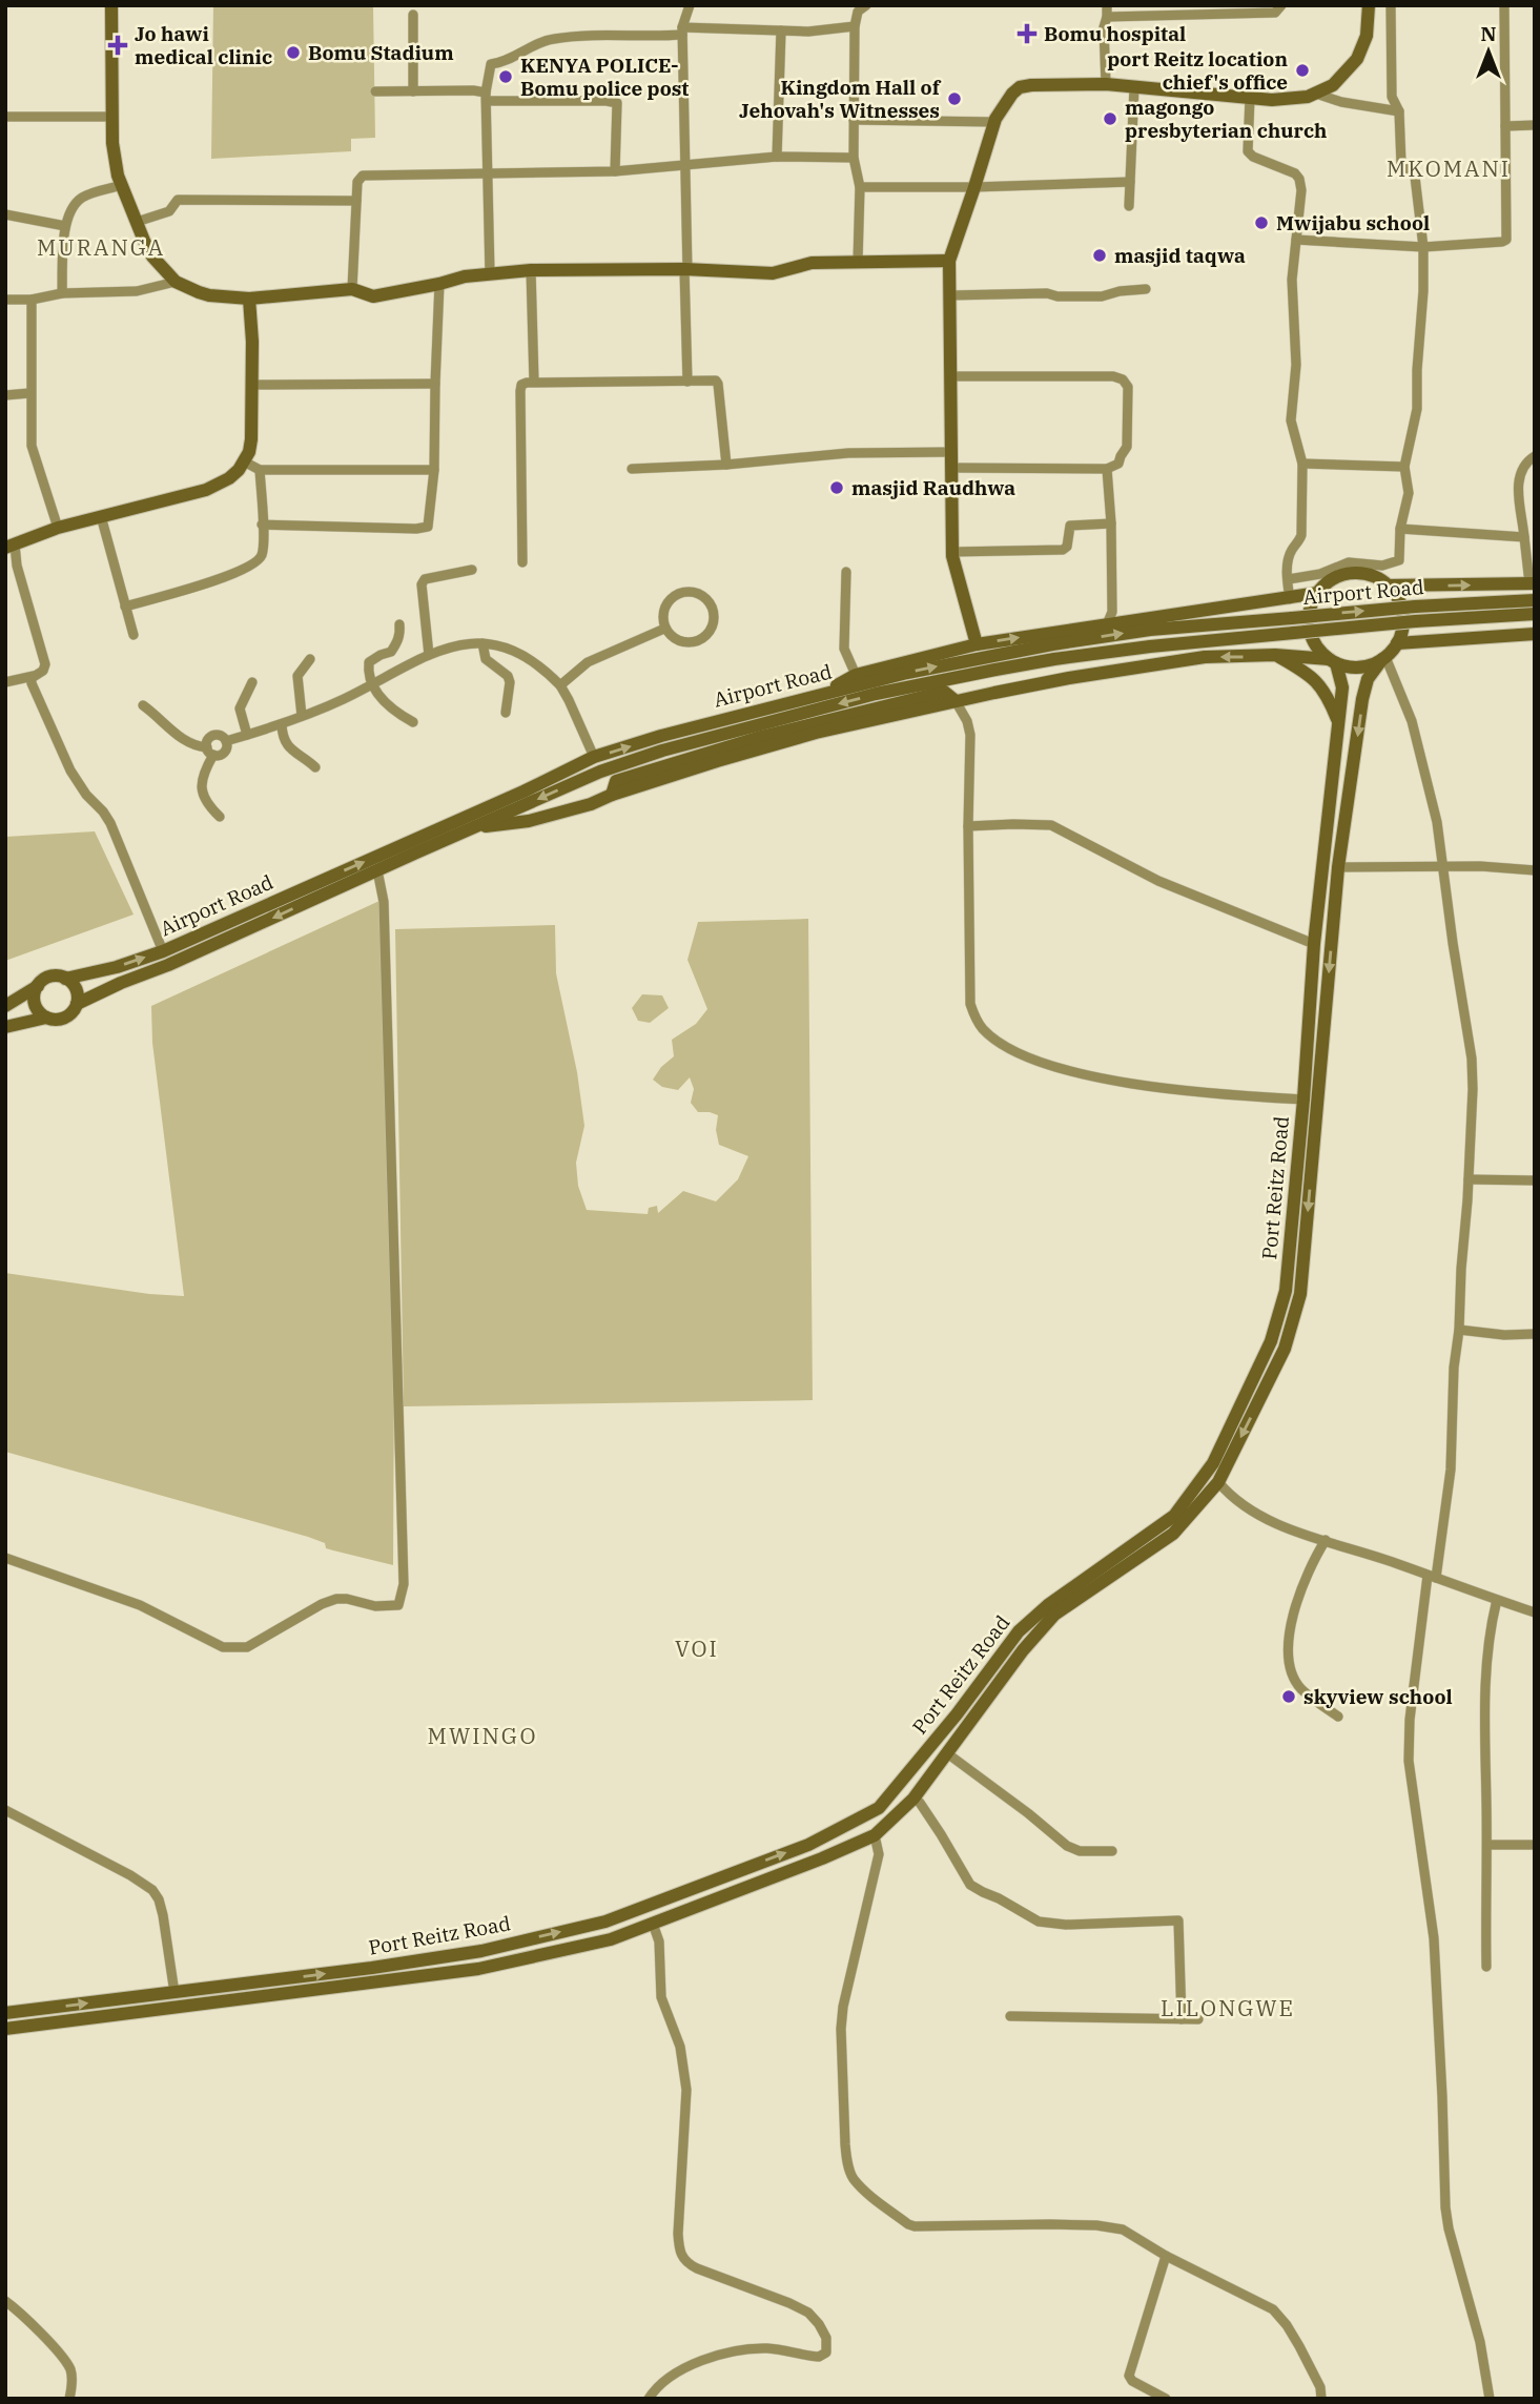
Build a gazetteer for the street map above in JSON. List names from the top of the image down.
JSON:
{
  "streets": {
    "main road": ["Airport Road", "Port Reitz Road"]
  },
  "districts": [
    "MKOMANI",
    "MURANGA",
    "VOI",
    "MWINGO",
    "LILONGWE"
  ],
  "places": {
    "health": ["Bomu hospital", "Jo hawi medical clinic"],
    "other": [
      "Bomu Stadium",
      "port Reitz location chief's office",
      "KENYA POLICE- Bomu police post",
      "Kingdom Hall of Jehovah's Witnesses",
      "magongo presbyterian church",
      "Mwijabu school",
      "masjid taqwa",
      "masjid Raudhwa",
      "skyview school"
    ]
  },
  "north": "top"
}
